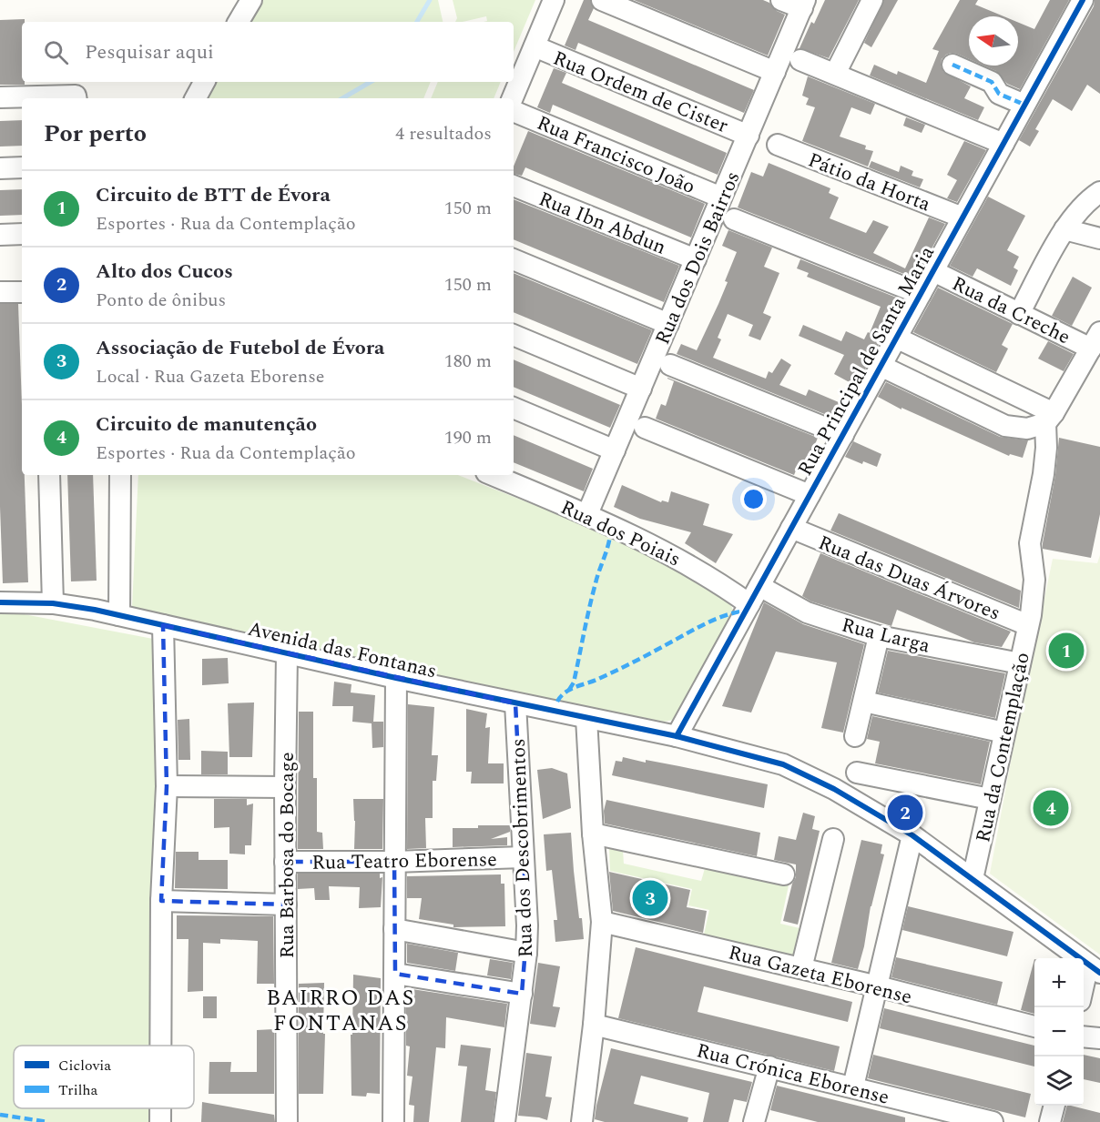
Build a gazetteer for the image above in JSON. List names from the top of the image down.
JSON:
{
  "streets": {
    "street": [
      "Rua Ordem de Cister",
      "Rua Francisco João",
      "Pátio da Horta",
      "Rua Ibn Abdun",
      "Rua dos Dois Bairros",
      "Rua da Creche",
      "Rua Principal de Santa Maria",
      "Rua dos Poiais",
      "Rua das Duas Árvores",
      "Rua Larga",
      "Avenida das Fontanas",
      "Rua da Contemplação",
      "Rua dos Descobrimentos",
      "Rua Barbosa do Bocage",
      "Rua Teatro Eborense",
      "Rua Gazeta Eborense",
      "Rua Crónica Eborense"
    ]
  },
  "crossings": [
    ["Rua Ordem de Cister", "Rua dos Dois Bairros"],
    ["Rua Francisco João", "Rua dos Dois Bairros"],
    ["Pátio da Horta", "Rua Principal de Santa Maria"],
    ["Rua Ibn Abdun", "Rua dos Dois Bairros"],
    ["Rua dos Dois Bairros", "Rua dos Poiais"],
    ["Rua da Creche", "Rua Principal de Santa Maria"],
    ["Rua Principal de Santa Maria", "Rua dos Poiais"],
    ["Rua Principal de Santa Maria", "Rua das Duas Árvores"],
    ["Rua Principal de Santa Maria", "Rua Larga"],
    ["Rua Principal de Santa Maria", "Avenida das Fontanas"],
    ["Rua das Duas Árvores", "Rua da Contemplação"],
    ["Rua Larga", "Rua da Contemplação"],
    ["Avenida das Fontanas", "Rua da Contemplação"],
    ["Avenida das Fontanas", "Rua dos Descobrimentos"],
    ["Avenida das Fontanas", "Rua Barbosa do Bocage"],
    ["Rua dos Descobrimentos", "Rua Teatro Eborense"],
    ["Rua Barbosa do Bocage", "Rua Teatro Eborense"]
  ],
  "districts": ["BAIRRO DAS FONTANAS"],
  "legend": ["Ciclovia", "Trilha"],
  "north": "left",
  "page": {
    "search": "Pesquisar aqui",
    "heading": ["Por perto", "4 resultados"],
    "list": [
      {
        "mark": "1",
        "name": "Circuito de BTT de Évora",
        "note": "Esportes · Rua da Contemplação",
        "value": "150 m"
      },
      {
        "mark": "2",
        "name": "Alto dos Cucos",
        "note": "Ponto de ônibus",
        "value": "150 m"
      },
      {
        "mark": "3",
        "name": "Associação de Futebol de Évora",
        "note": "Local · Rua Gazeta Eborense",
        "value": "180 m"
      },
      {
        "mark": "4",
        "name": "Circuito de manutenção",
        "note": "Esportes · Rua da Contemplação",
        "value": "190 m"
      }
    ],
    "pins": [
      "1",
      "4",
      "2",
      "3"
    ],
    "map_buttons": ["+", "−"]
  }
}
